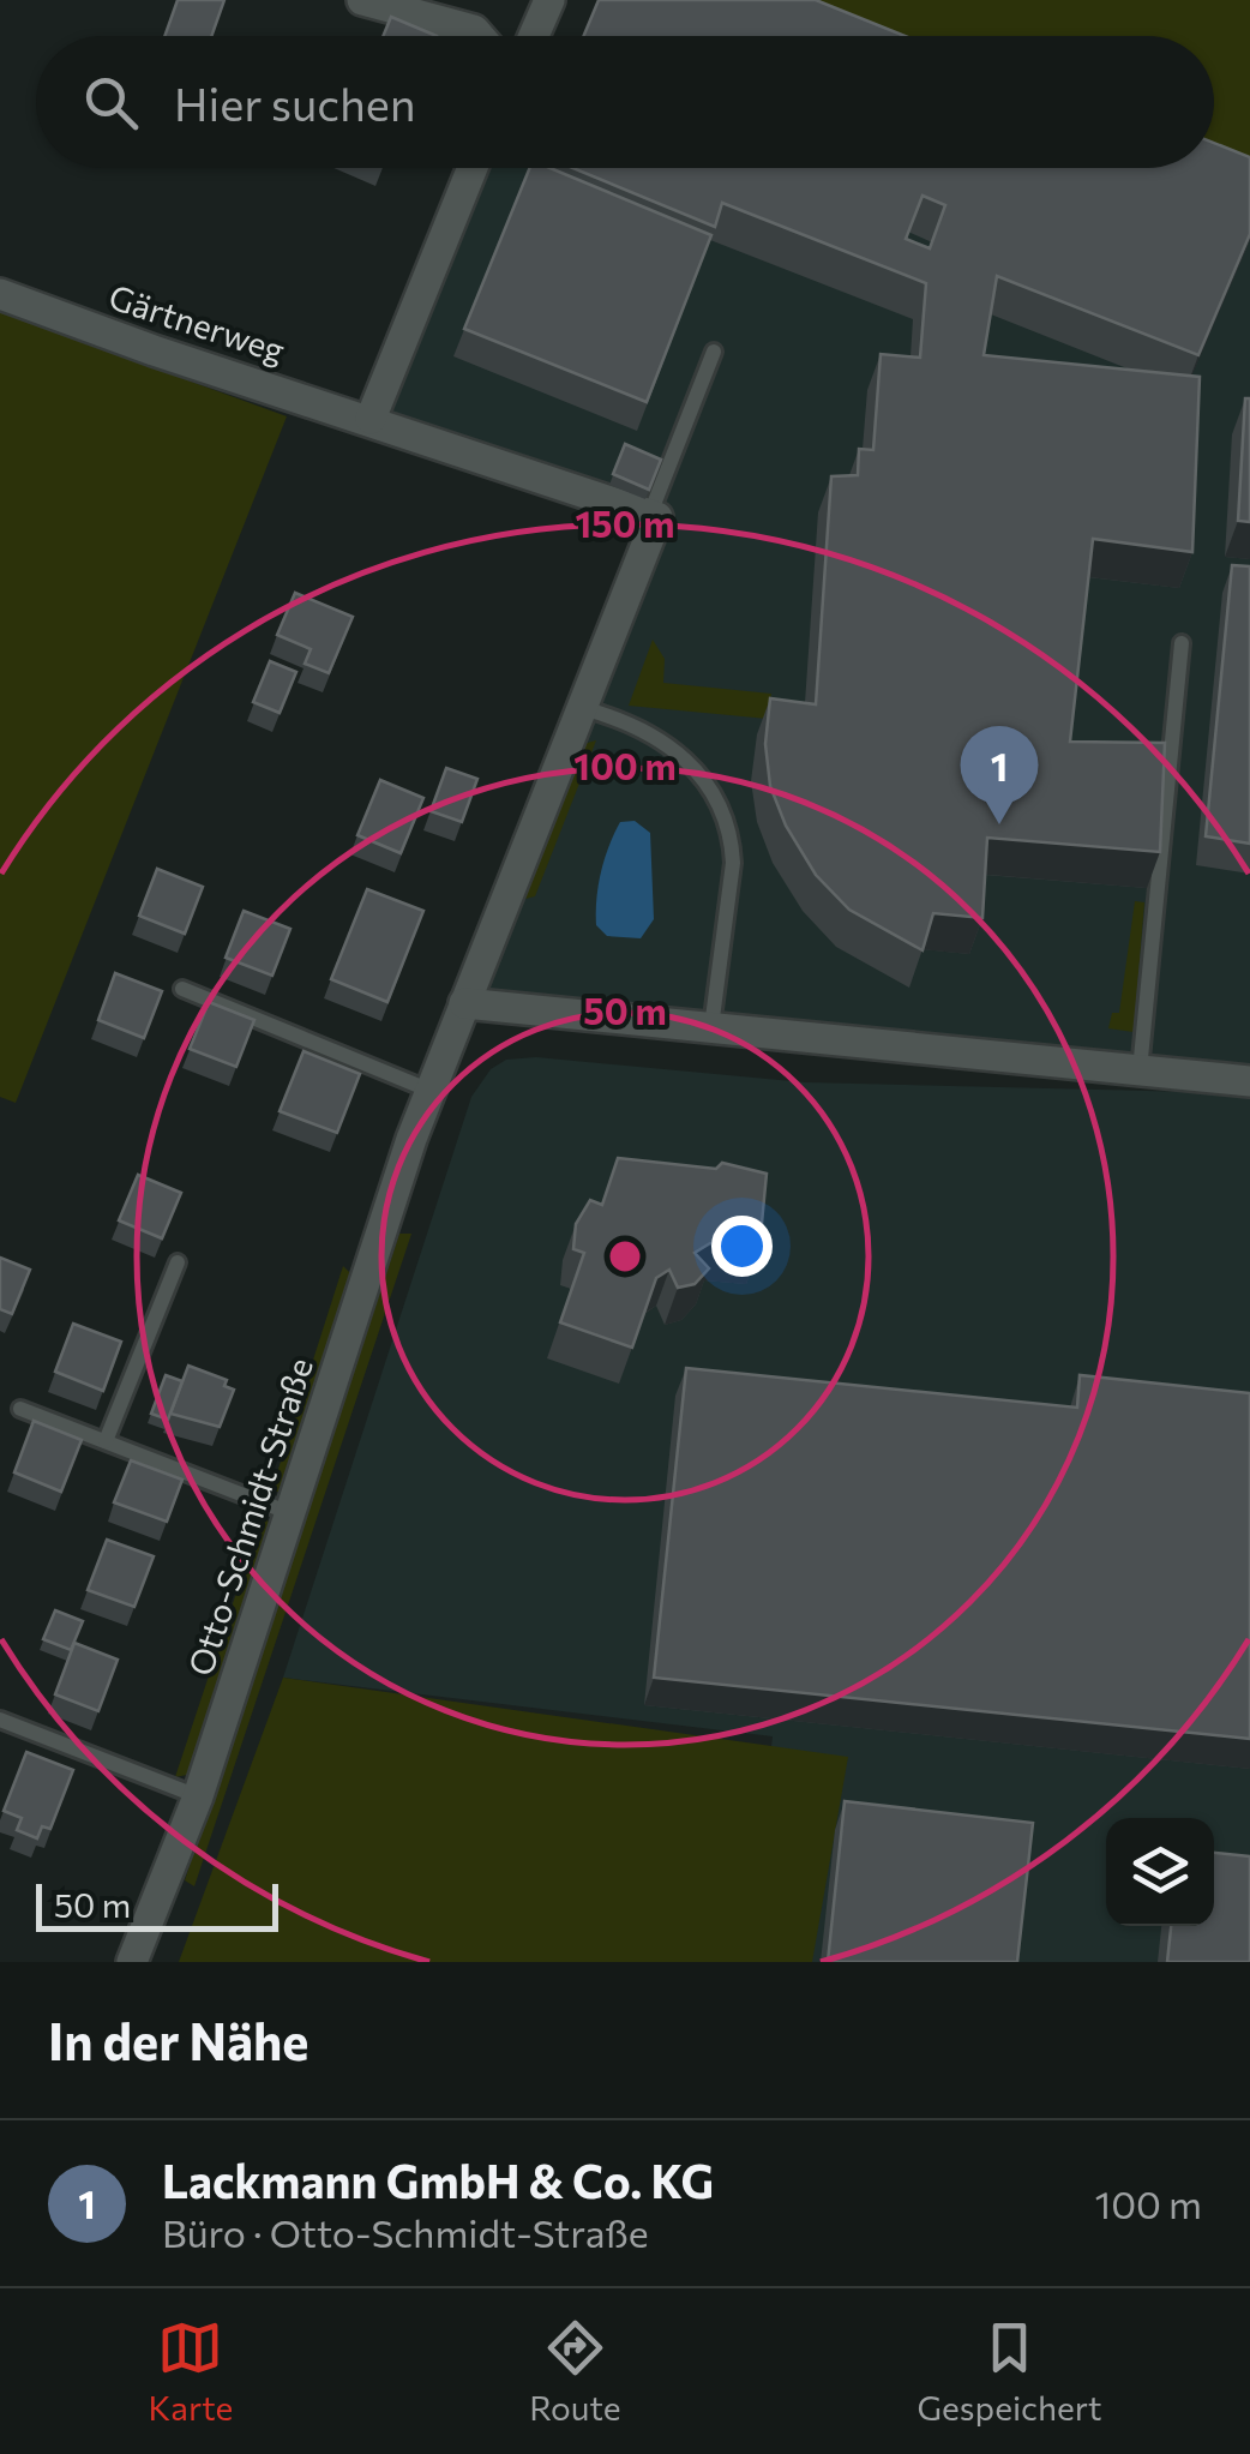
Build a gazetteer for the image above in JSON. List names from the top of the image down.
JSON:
{
  "streets": {
    "street": ["Gärtnerweg", "Otto-Schmidt-Straße"]
  },
  "crossings": [
    ["Gärtnerweg", "Otto-Schmidt-Straße"]
  ],
  "scale_bar": "50 m",
  "page": {
    "search": "Hier suchen",
    "pins": "1",
    "scale": "50 m",
    "heading": "In der Nähe",
    "list": [
      {
        "mark": "1",
        "name": "Lackmann GmbH & Co. KG",
        "note": "Büro · Otto-Schmidt-Straße",
        "value": "100 m"
      }
    ],
    "nav": ["Karte", "Route", "Gespeichert"]
  },
  "rings": ["150 m", "100 m", "50 m"]
}
